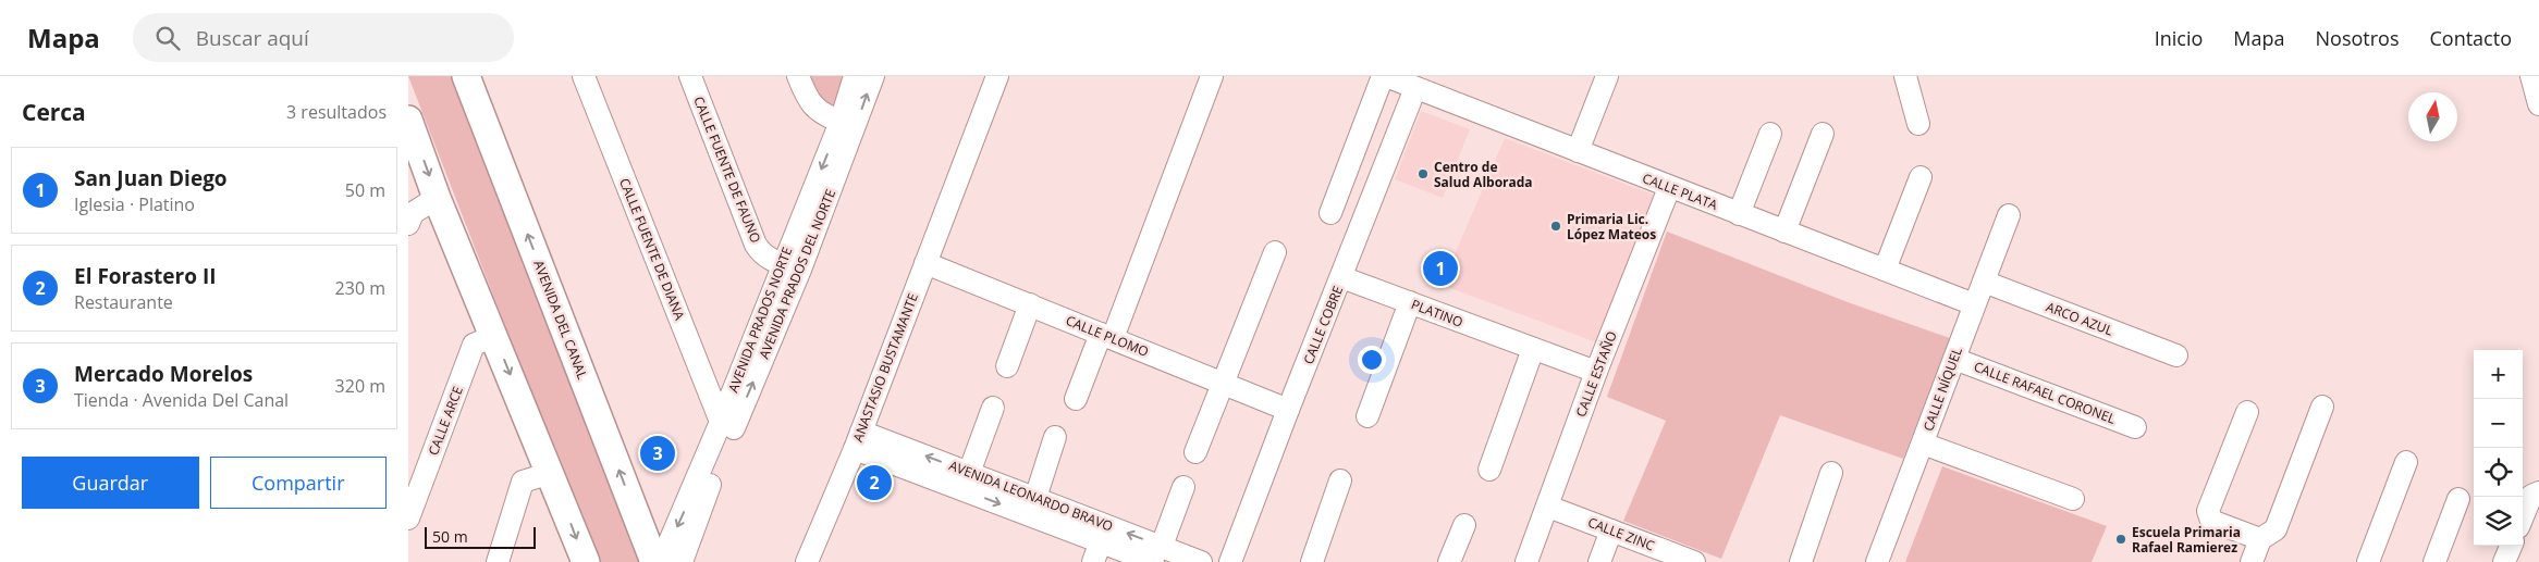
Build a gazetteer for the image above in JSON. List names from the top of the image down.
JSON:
{
  "streets": {
    "main road": ["AVENIDA DEL CANAL"],
    "street": [
      "CALLE FUENTE DE FAUNO",
      "CALLE PLATA",
      "CALLE FUENTE DE DIANA",
      "AVENIDA PRADOS DEL NORTE",
      "PLATINO",
      "ARCO AZUL",
      "AVENIDA PRADOS NORTE",
      "CALLE COBRE",
      "CALLE PLOMO",
      "ANASTASIO BUSTAMANTE",
      "CALLE ESTAÑO",
      "CALLE NÍQUEL",
      "CALLE RAFAEL CORONEL",
      "CALLE ARCE",
      "AVENIDA LEONARDO BRAVO",
      "CALLE ZINC"
    ]
  },
  "crossings": [
    ["CALLE FUENTE DE FAUNO", "AVENIDA PRADOS DEL NORTE"],
    ["CALLE FUENTE DE FAUNO", "AVENIDA PRADOS NORTE"],
    ["CALLE PLATA", "CALLE COBRE"],
    ["CALLE PLATA", "CALLE ESTAÑO"],
    ["CALLE PLATA", "CALLE NÍQUEL"],
    ["CALLE FUENTE DE DIANA", "AVENIDA PRADOS NORTE"],
    ["AVENIDA PRADOS DEL NORTE", "AVENIDA PRADOS NORTE"],
    ["PLATINO", "CALLE COBRE"],
    ["PLATINO", "CALLE ESTAÑO"],
    ["ARCO AZUL", "CALLE NÍQUEL"],
    ["CALLE COBRE", "CALLE PLOMO"],
    ["CALLE PLOMO", "ANASTASIO BUSTAMANTE"],
    ["ANASTASIO BUSTAMANTE", "AVENIDA LEONARDO BRAVO"],
    ["CALLE ESTAÑO", "CALLE ZINC"],
    ["CALLE NÍQUEL", "CALLE RAFAEL CORONEL"]
  ],
  "one_way": ["AVENIDA PRADOS DEL NORTE", "AVENIDA PRADOS NORTE"],
  "places": ["Centro de Salud Alborada", "Primaria Lic. López Mateos", "Escuela Primaria Rafael Ramierez"],
  "scale_bar": "50 m",
  "north": "top",
  "page": {
    "header": "Mapa",
    "search": "Buscar aquí",
    "nav": [
      "Inicio",
      "Mapa",
      "Nosotros",
      "Contacto"
    ],
    "heading": ["Cerca", "3 resultados"],
    "list": [
      {
        "mark": "1",
        "name": "San Juan Diego",
        "note": "Iglesia · Platino",
        "value": "50 m"
      },
      {
        "mark": "2",
        "name": "El Forastero II",
        "note": "Restaurante",
        "value": "230 m"
      },
      {
        "mark": "3",
        "name": "Mercado Morelos",
        "note": "Tienda · Avenida Del Canal",
        "value": "320 m"
      }
    ],
    "pins": ["1", "3", "2"],
    "map_buttons": ["+", "−"],
    "buttons": ["Guardar", "Compartir"],
    "scale": "50 m"
  }
}
